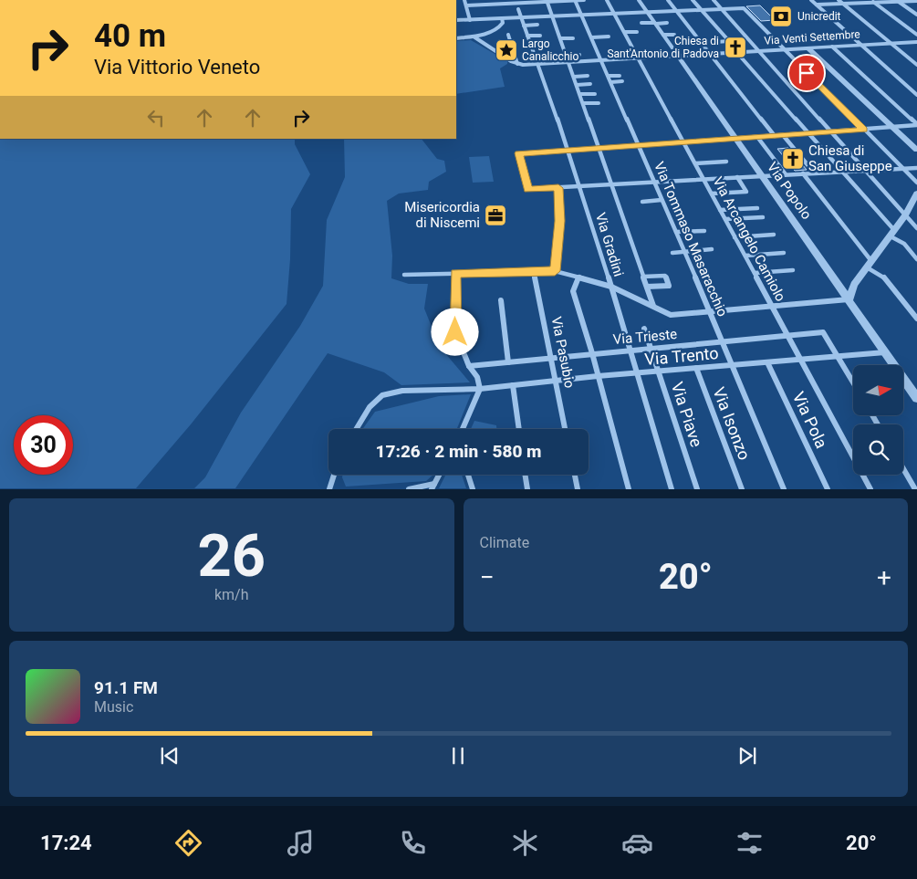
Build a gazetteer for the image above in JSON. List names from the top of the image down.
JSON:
{
  "streets": {
    "street": [
      "Via Venti Settembre",
      "Via Popolo",
      "Via Tommaso Masaracchio",
      "Via Arcangelo Camiolo",
      "Via Gradini",
      "Via Trieste",
      "Via Pasubio",
      "Via Trento",
      "Via Piave",
      "Via Pola",
      "Via Isonzo"
    ]
  },
  "crossings": [
    ["Via Venti Settembre", "Via Popolo"],
    ["Via Venti Settembre", "Via Tommaso Masaracchio"],
    ["Via Venti Settembre", "Via Arcangelo Camiolo"],
    ["Via Venti Settembre", "Via Gradini"],
    ["Via Popolo", "Via Trento"],
    ["Via Tommaso Masaracchio", "Via Trieste"],
    ["Via Tommaso Masaracchio", "Via Trento"],
    ["Via Arcangelo Camiolo", "Via Trieste"],
    ["Via Arcangelo Camiolo", "Via Trento"],
    ["Via Gradini", "Via Trieste"],
    ["Via Gradini", "Via Trento"],
    ["Via Trieste", "Via Pasubio"],
    ["Via Trieste", "Via Trento"],
    ["Via Trieste", "Via Piave"],
    ["Via Pasubio", "Via Trento"],
    ["Via Trento", "Via Piave"],
    ["Via Trento", "Via Pola"],
    ["Via Trento", "Via Isonzo"]
  ],
  "places": {
    "bank": ["Unicredit"],
    "church": ["Chiesa di Sant'Antonio di Padova", "Chiesa di San Giuseppe"],
    "place": ["Largo Canalicchio"],
    "office": ["Misericordia di Niscemi"]
  },
  "north": "right",
  "page": {
    "turn": ["40 m", "Via Vittorio Veneto"],
    "limit": "30",
    "trip": "17:26 · 2 min · 580 m",
    "tile": [
      ["26", "km/h"],
      "Climate"
    ],
    "heat": ["−", "20°", "+"],
    "song": ["91.1 FM", "Music"],
    "tabs": ["17:24", "20°"]
  }
}
